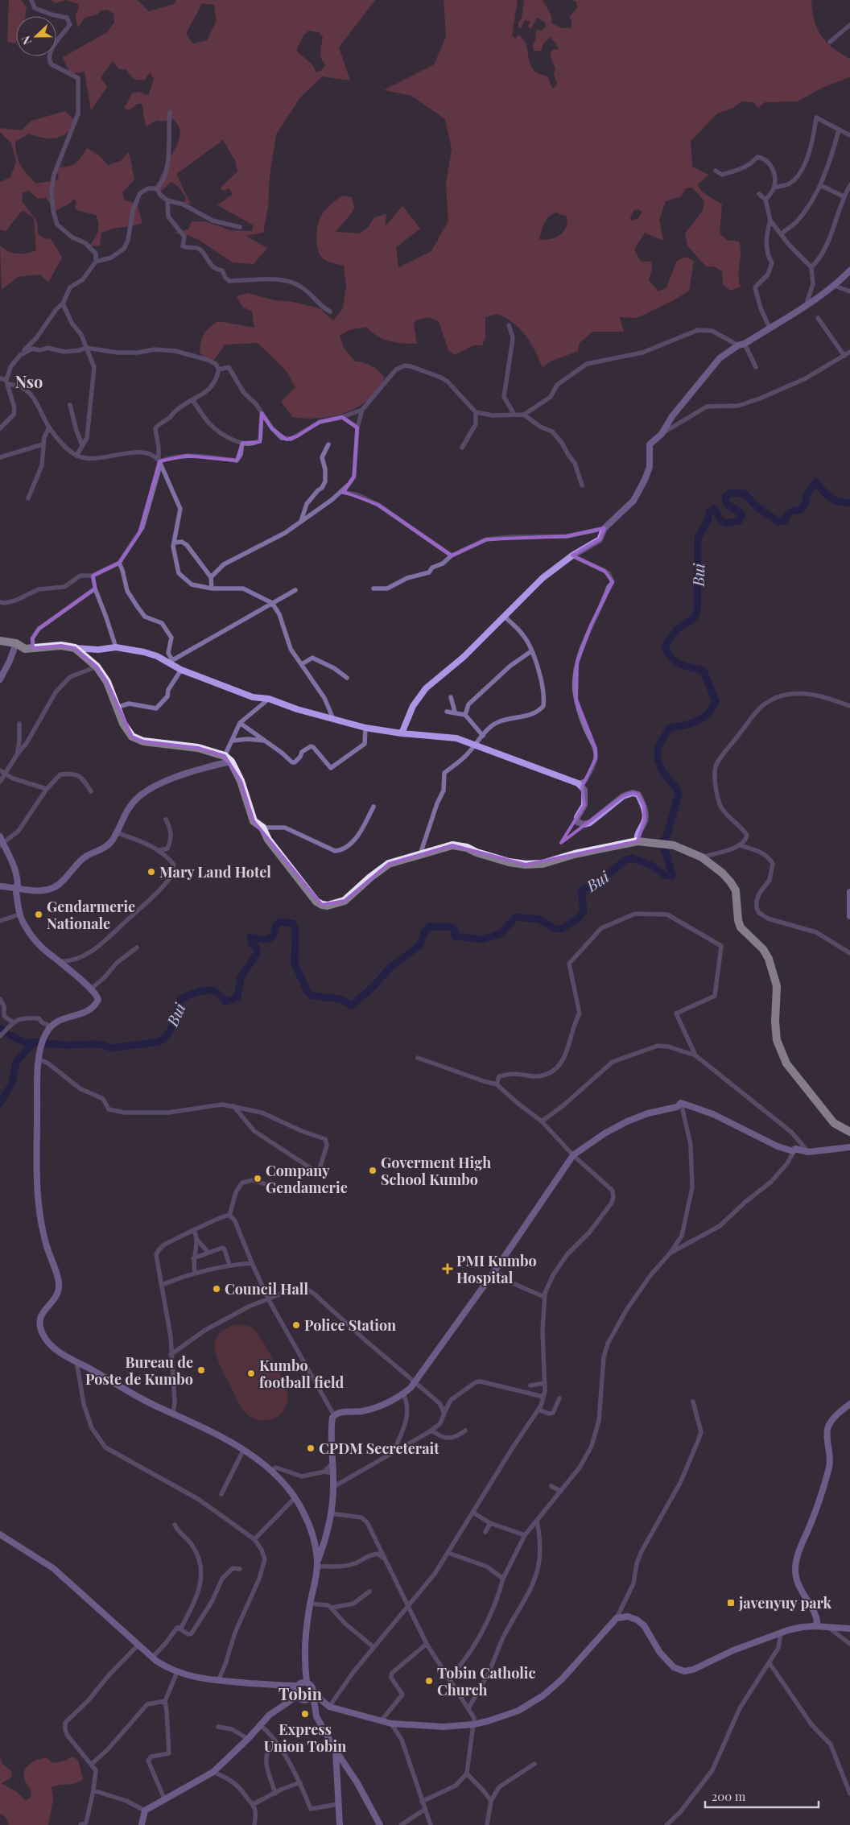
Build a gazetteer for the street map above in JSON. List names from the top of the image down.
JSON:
{
  "districts": ["Nso", "Tobin"],
  "water": ["Bui"],
  "places": {
    "other": [
      "Mary Land Hotel",
      "Gendarmerie Nationale",
      "Goverment High School Kumbo",
      "Company Gendamerie",
      "Council Hall",
      "Police Station",
      "Bureau de Poste de Kumbo",
      "Kumbo football field",
      "CPDM Secreterait",
      "Tobin Catholic Church",
      "Express Union Tobin"
    ],
    "health": ["PMI Kumbo Hospital"],
    "transit": ["javenyuy park"]
  },
  "scale_bar": "200 m",
  "north": "left"
}
